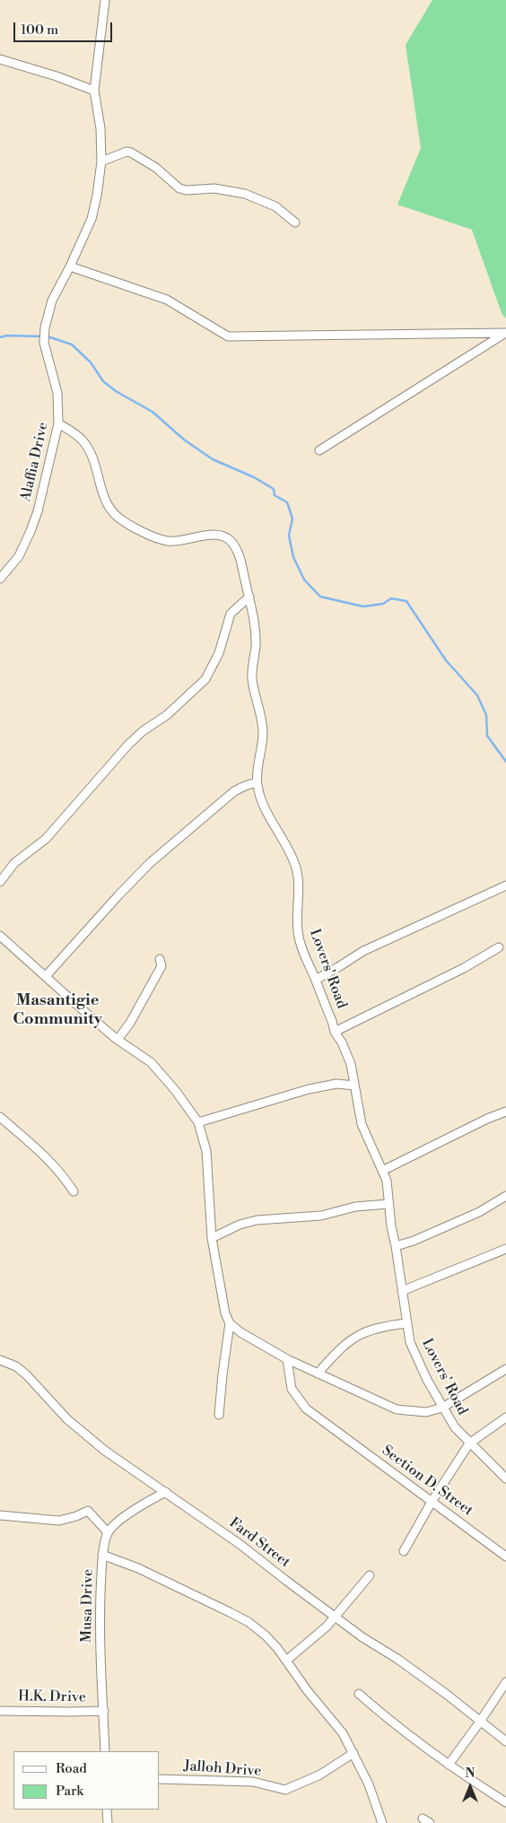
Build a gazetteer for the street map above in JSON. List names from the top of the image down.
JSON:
{
  "streets": {
    "street": [
      "Alaffia Drive",
      "Lovers' Road",
      "Section D. Street",
      "Fard Street",
      "Musa Drive",
      "H.K. Drive",
      "Jalloh Drive"
    ]
  },
  "crossings": [
    ["Alaffia Drive", "Lovers' Road"],
    ["Musa Drive", "H.K. Drive"]
  ],
  "districts": ["Masantigie Community"],
  "legend": ["Road", "Park"],
  "scale_bar": "100 m",
  "north": "top"
}
